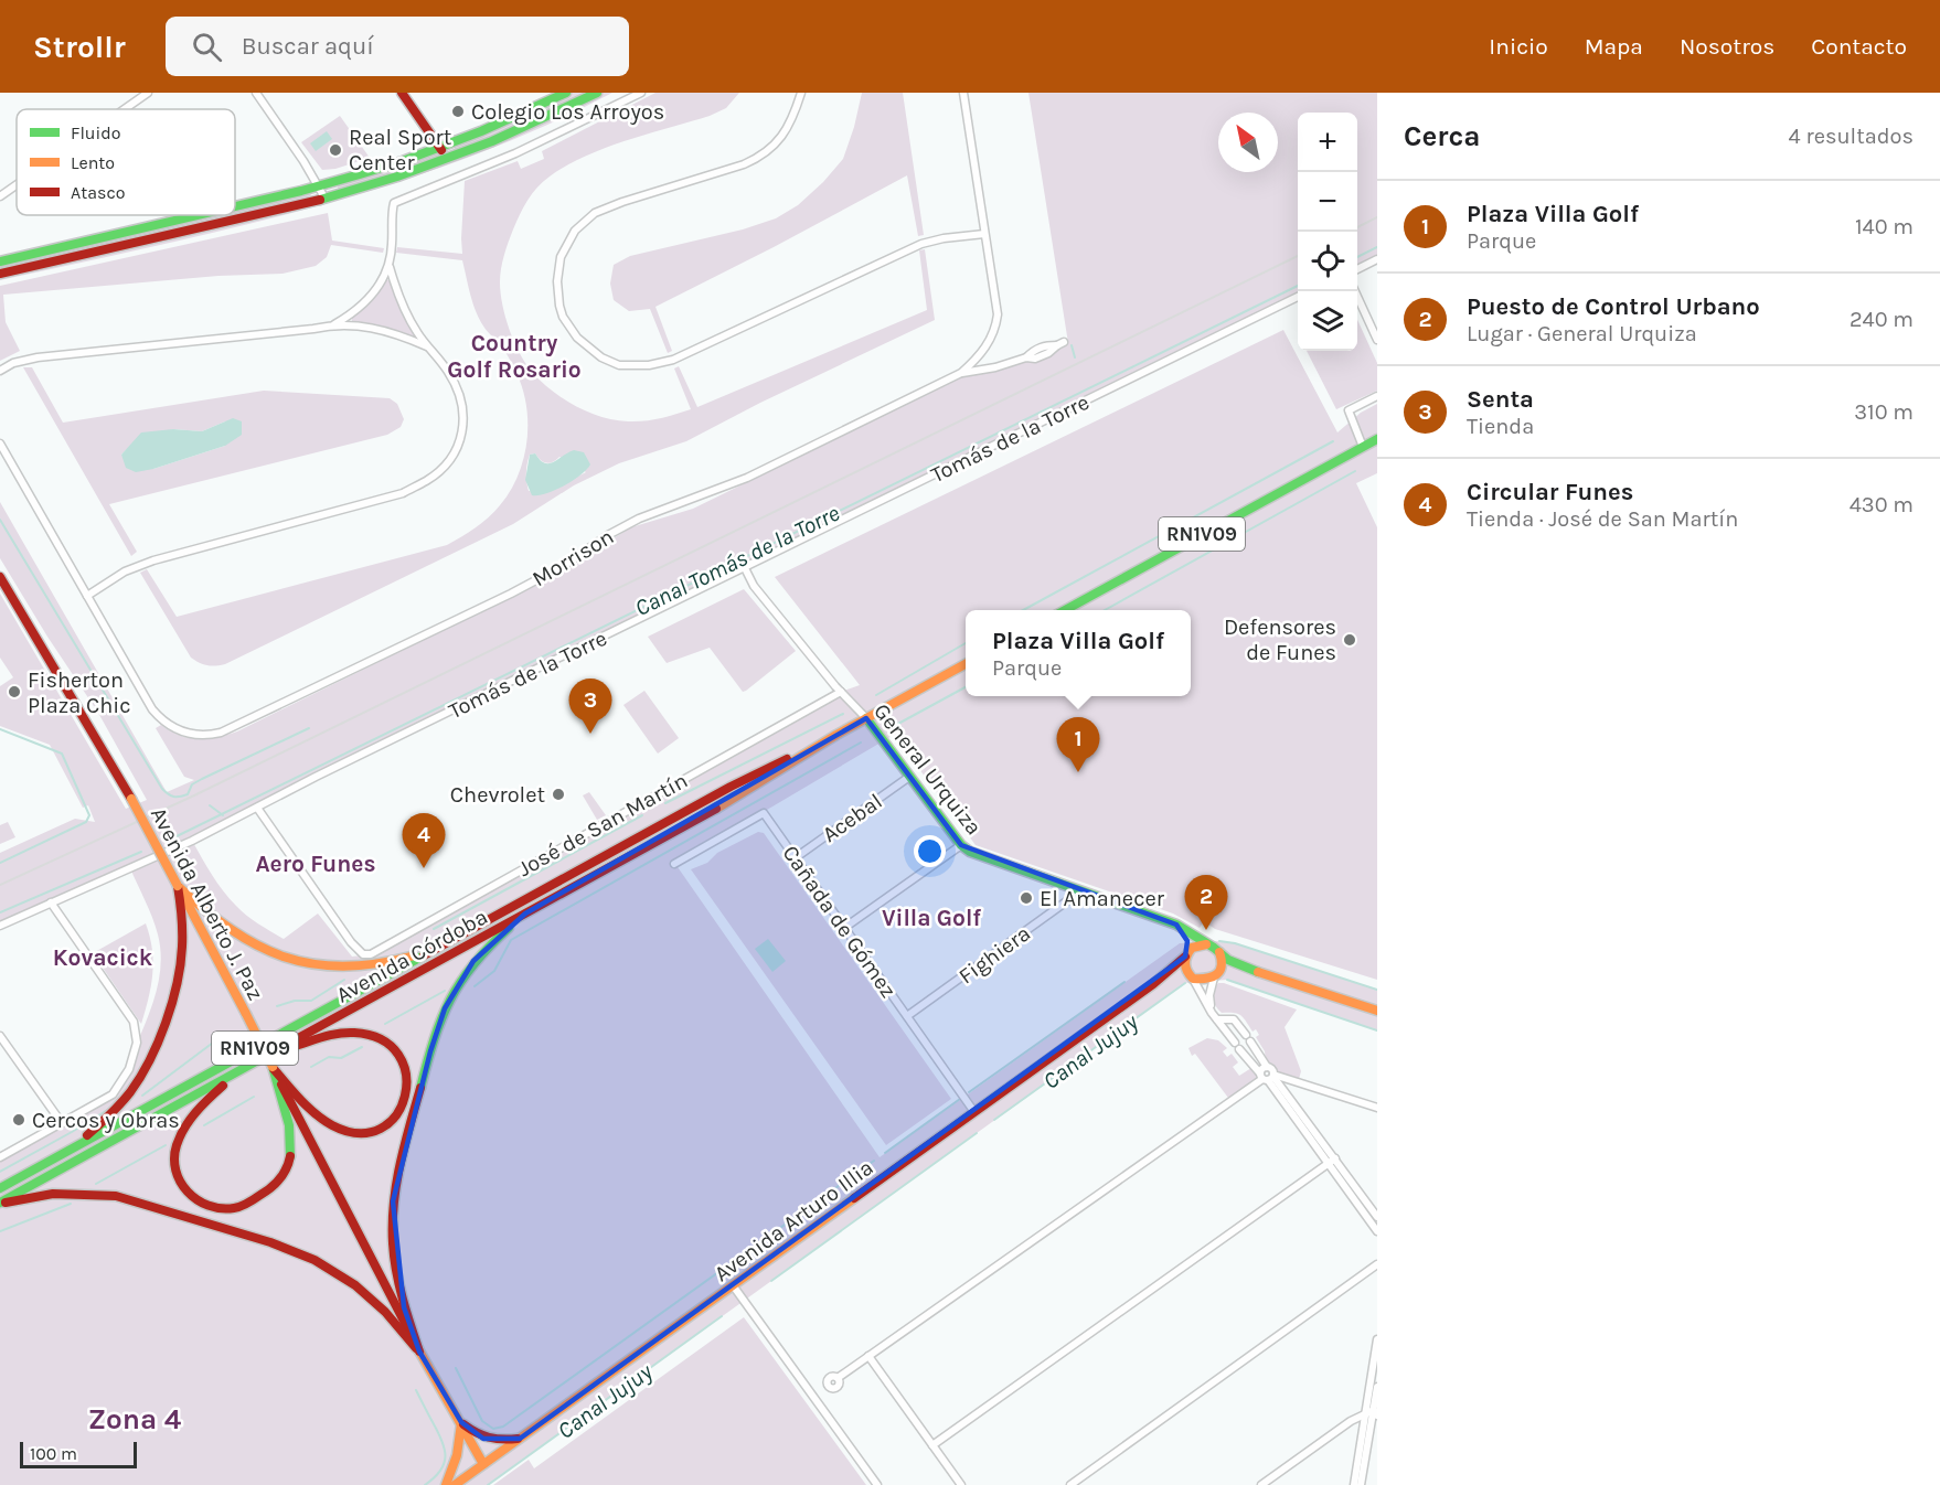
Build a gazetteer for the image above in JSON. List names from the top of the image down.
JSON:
{
  "streets": {
    "main road": [
      "RN1V09",
      "General Urquiza",
      "Avenida Alberto J. Paz",
      "Avenida Córdoba",
      "Avenida Arturo Illia"
    ],
    "street": [
      "Tomás de la Torre",
      "Morrison",
      "Acebal",
      "José de San Martín",
      "Cañada de Gómez",
      "Fighiera"
    ]
  },
  "crossings": [
    ["Tomás de la Torre", "General Urquiza"],
    ["Tomás de la Torre", "José de San Martín"],
    ["General Urquiza", "Acebal"],
    ["General Urquiza", "José de San Martín"],
    ["General Urquiza", "Fighiera"],
    ["General Urquiza", "Avenida Córdoba"],
    ["General Urquiza", "Avenida Arturo Illia"],
    ["Acebal", "Cañada de Gómez"],
    ["Avenida Alberto J. Paz", "Avenida Arturo Illia"],
    ["Cañada de Gómez", "Fighiera"],
    ["Cañada de Gómez", "Avenida Arturo Illia"]
  ],
  "districts": [
    "Country Golf Rosario",
    "Aero Funes",
    "Villa Golf",
    "Kovacick",
    "Zona 4"
  ],
  "water": ["Canal Tomás de la Torre", "Canal Jujuy"],
  "places": [
    "Colegio Los Arroyos",
    "Real Sport Center",
    "Defensores de Funes",
    "Fisherton Plaza Chic",
    "Chevrolet",
    "El Amanecer",
    "Cercos y Obras"
  ],
  "legend": ["Fluido", "Lento", "Atasco"],
  "scale_bar": "100 m",
  "north": "top left",
  "page": {
    "header": "Strollr",
    "search": "Buscar aquí",
    "nav": [
      "Inicio",
      "Mapa",
      "Nosotros",
      "Contacto"
    ],
    "heading": ["Cerca", "4 resultados"],
    "map_buttons": ["+", "−"],
    "list": [
      {
        "mark": "1",
        "name": "Plaza Villa Golf",
        "note": "Parque",
        "value": "140 m"
      },
      {
        "mark": "2",
        "name": "Puesto de Control Urbano",
        "note": "Lugar · General Urquiza",
        "value": "240 m"
      },
      {
        "mark": "3",
        "name": "Senta",
        "note": "Tienda",
        "value": "310 m"
      },
      {
        "mark": "4",
        "name": "Circular Funes",
        "note": "Tienda · José de San Martín",
        "value": "430 m"
      }
    ],
    "popup": ["Plaza Villa Golf", "Parque"],
    "pins": [
      "3",
      "1",
      "4",
      "2"
    ],
    "scale": "100 m"
  }
}
